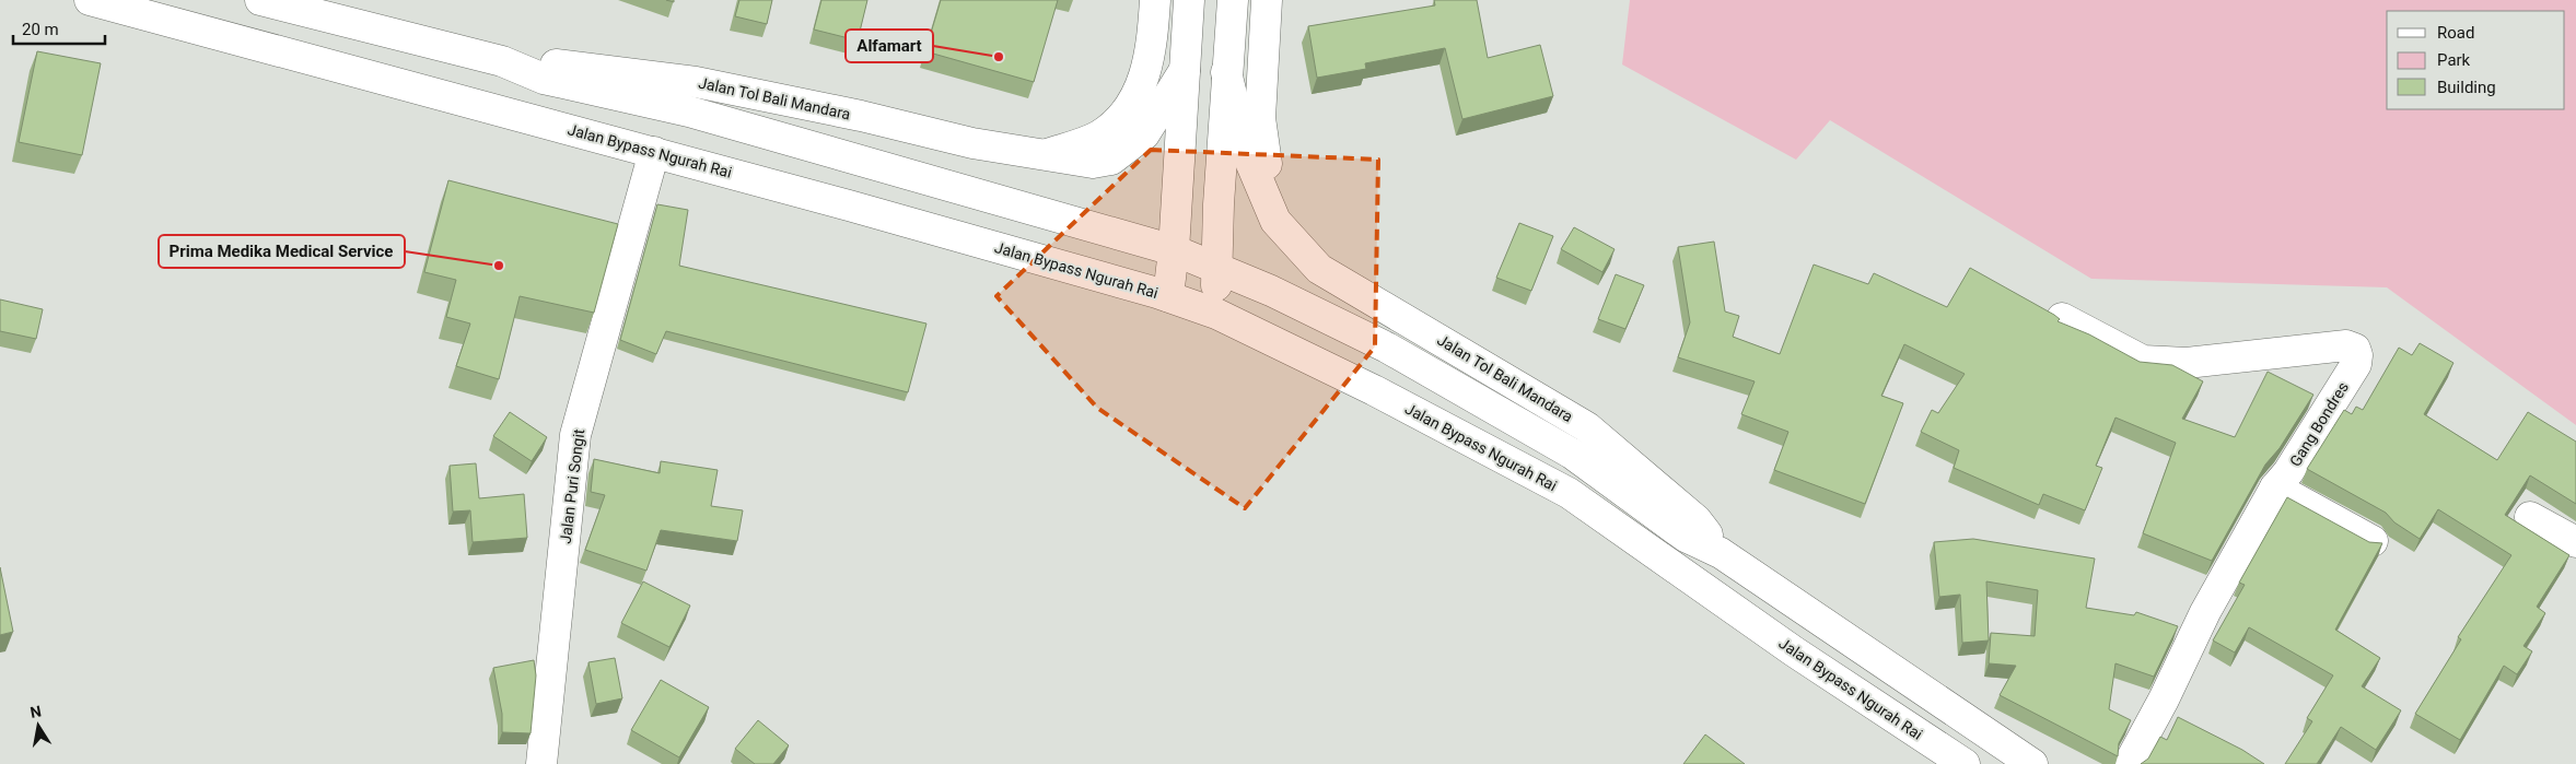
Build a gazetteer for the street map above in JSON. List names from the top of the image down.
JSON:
{
  "streets": {
    "main road": [
      "Jalan Tol Bali Mandara",
      "Jalan Bypass Ngurah Rai",
      "Gang Bondres",
      "Jalan Puri Songit"
    ]
  },
  "crossings": [
    ["Jalan Tol Bali Mandara", "Jalan Bypass Ngurah Rai"],
    ["Jalan Bypass Ngurah Rai", "Jalan Puri Songit"]
  ],
  "places": ["Alfamart", "Prima Medika Medical Service"],
  "legend": ["Road", "Park", "Building"],
  "scale_bar": "20 m",
  "north": "top"
}
